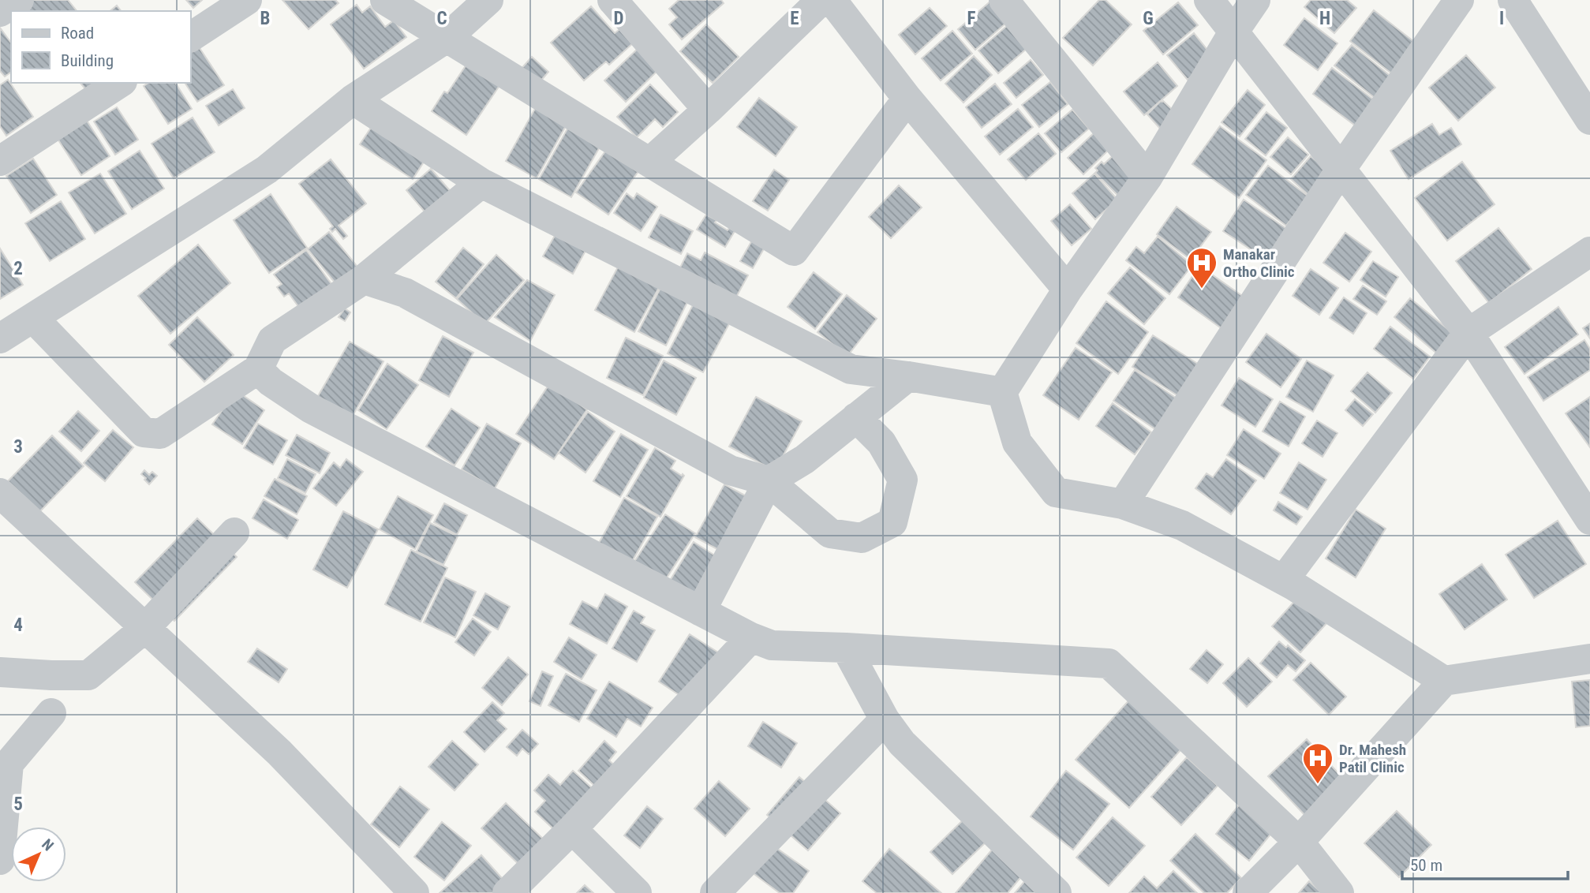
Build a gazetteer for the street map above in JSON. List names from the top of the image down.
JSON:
{
  "places": {
    "hospital": ["Manakar Ortho Clinic", "Dr. Mahesh Patil Clinic"]
  },
  "legend": ["Road", "Building"],
  "scale_bar": "50 m",
  "north": "top right",
  "grid": {
    "columns": [
      "B",
      "C",
      "D",
      "E",
      "F",
      "G",
      "H",
      "I"
    ],
    "rows": [
      "2",
      "3",
      "4",
      "5"
    ]
  }
}
